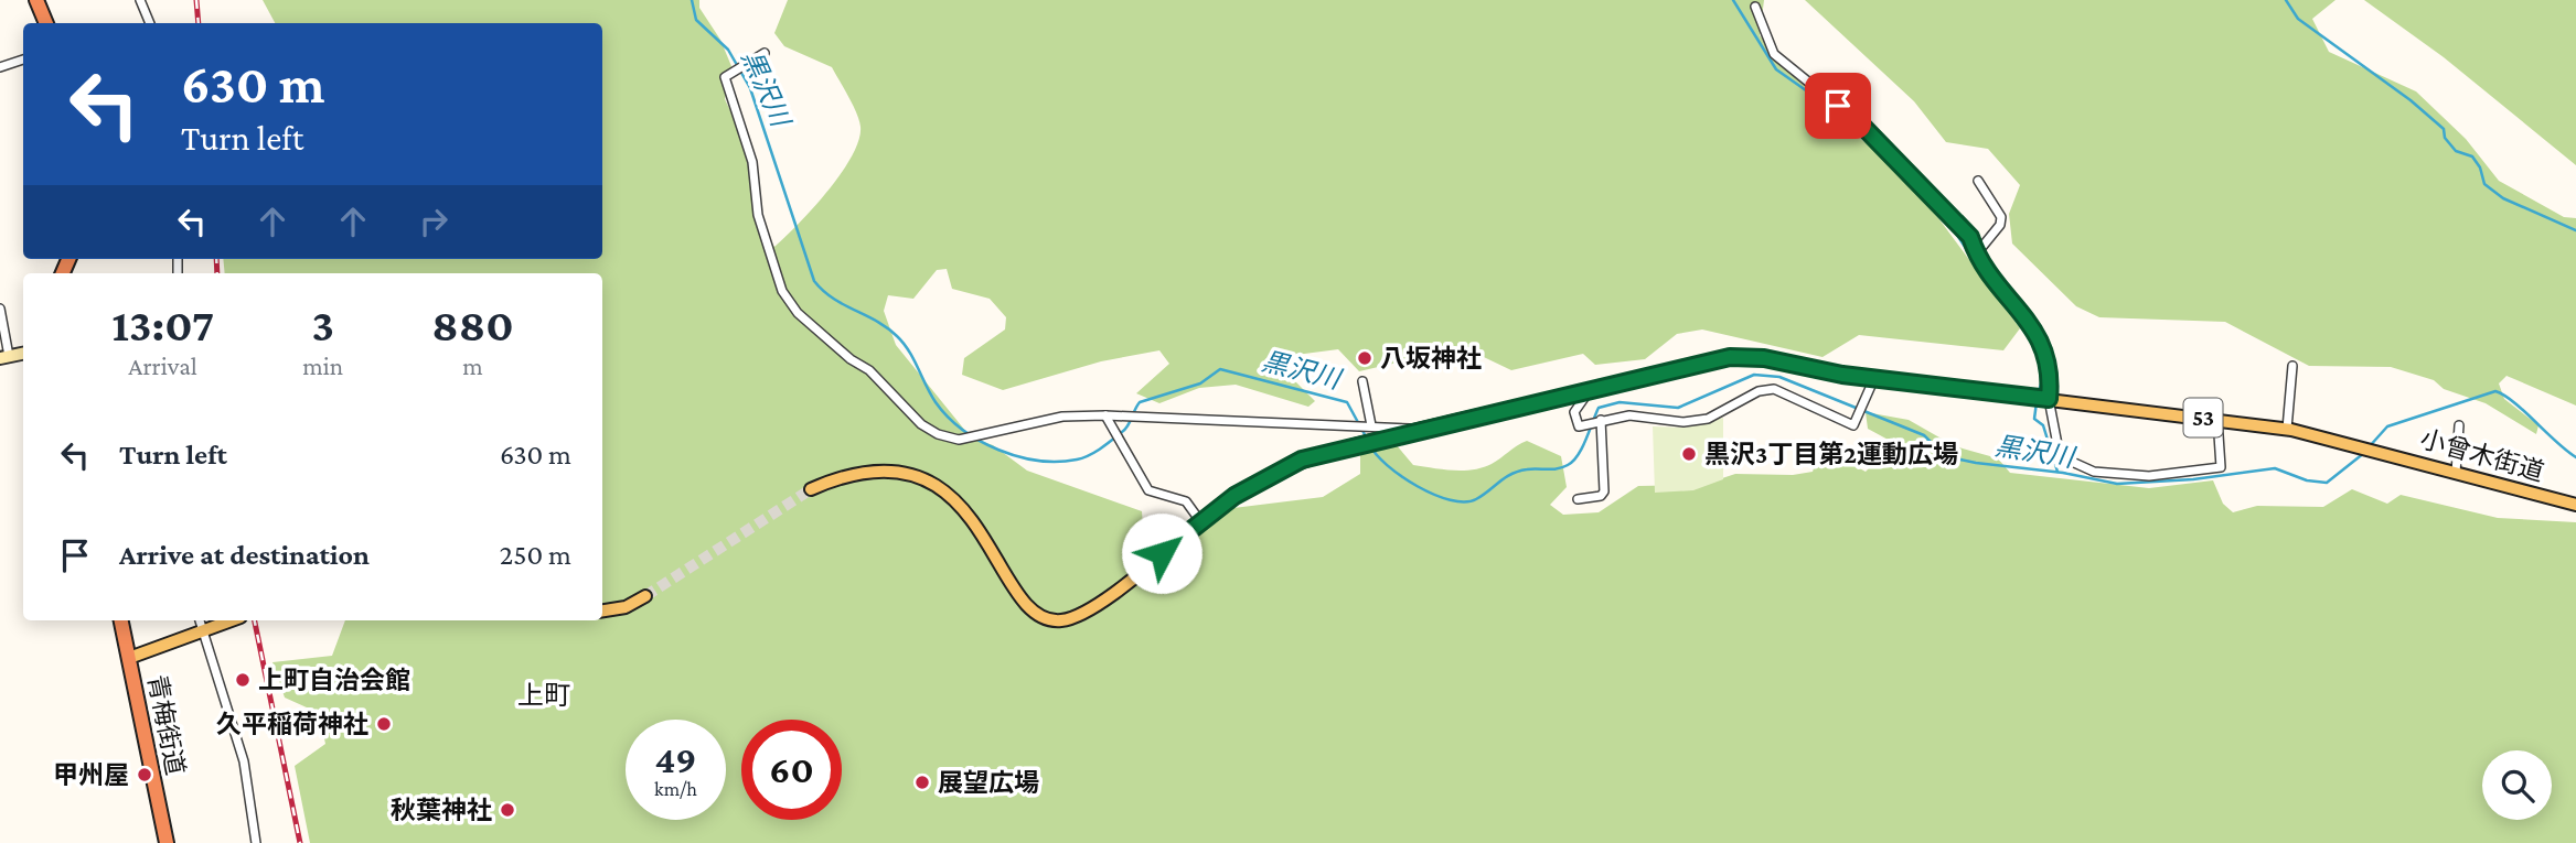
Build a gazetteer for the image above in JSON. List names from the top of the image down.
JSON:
{
  "streets": {
    "highway": ["青梅街道"],
    "main road": ["53", "小曾木街道"]
  },
  "crossings": [
    ["53", "小曾木街道"]
  ],
  "districts": ["上町"],
  "water": ["黒沢川"],
  "places": [
    "八坂神社",
    "黒沢3丁目第2運動広場",
    "上町自治会館",
    "久平稲荷神社",
    "甲州屋",
    "展望広場",
    "秋葉神社"
  ],
  "page": {
    "turn": ["630 m", "Turn left"],
    "eta": [
      "13:07",
      "Arrival",
      "3",
      "min",
      "880",
      "m"
    ],
    "list": [
      {
        "name": "Turn left",
        "value": "630 m"
      },
      {
        "name": "Arrive at destination",
        "value": "250 m"
      }
    ],
    "speed": "49 km/h",
    "limit": "60"
  }
}
